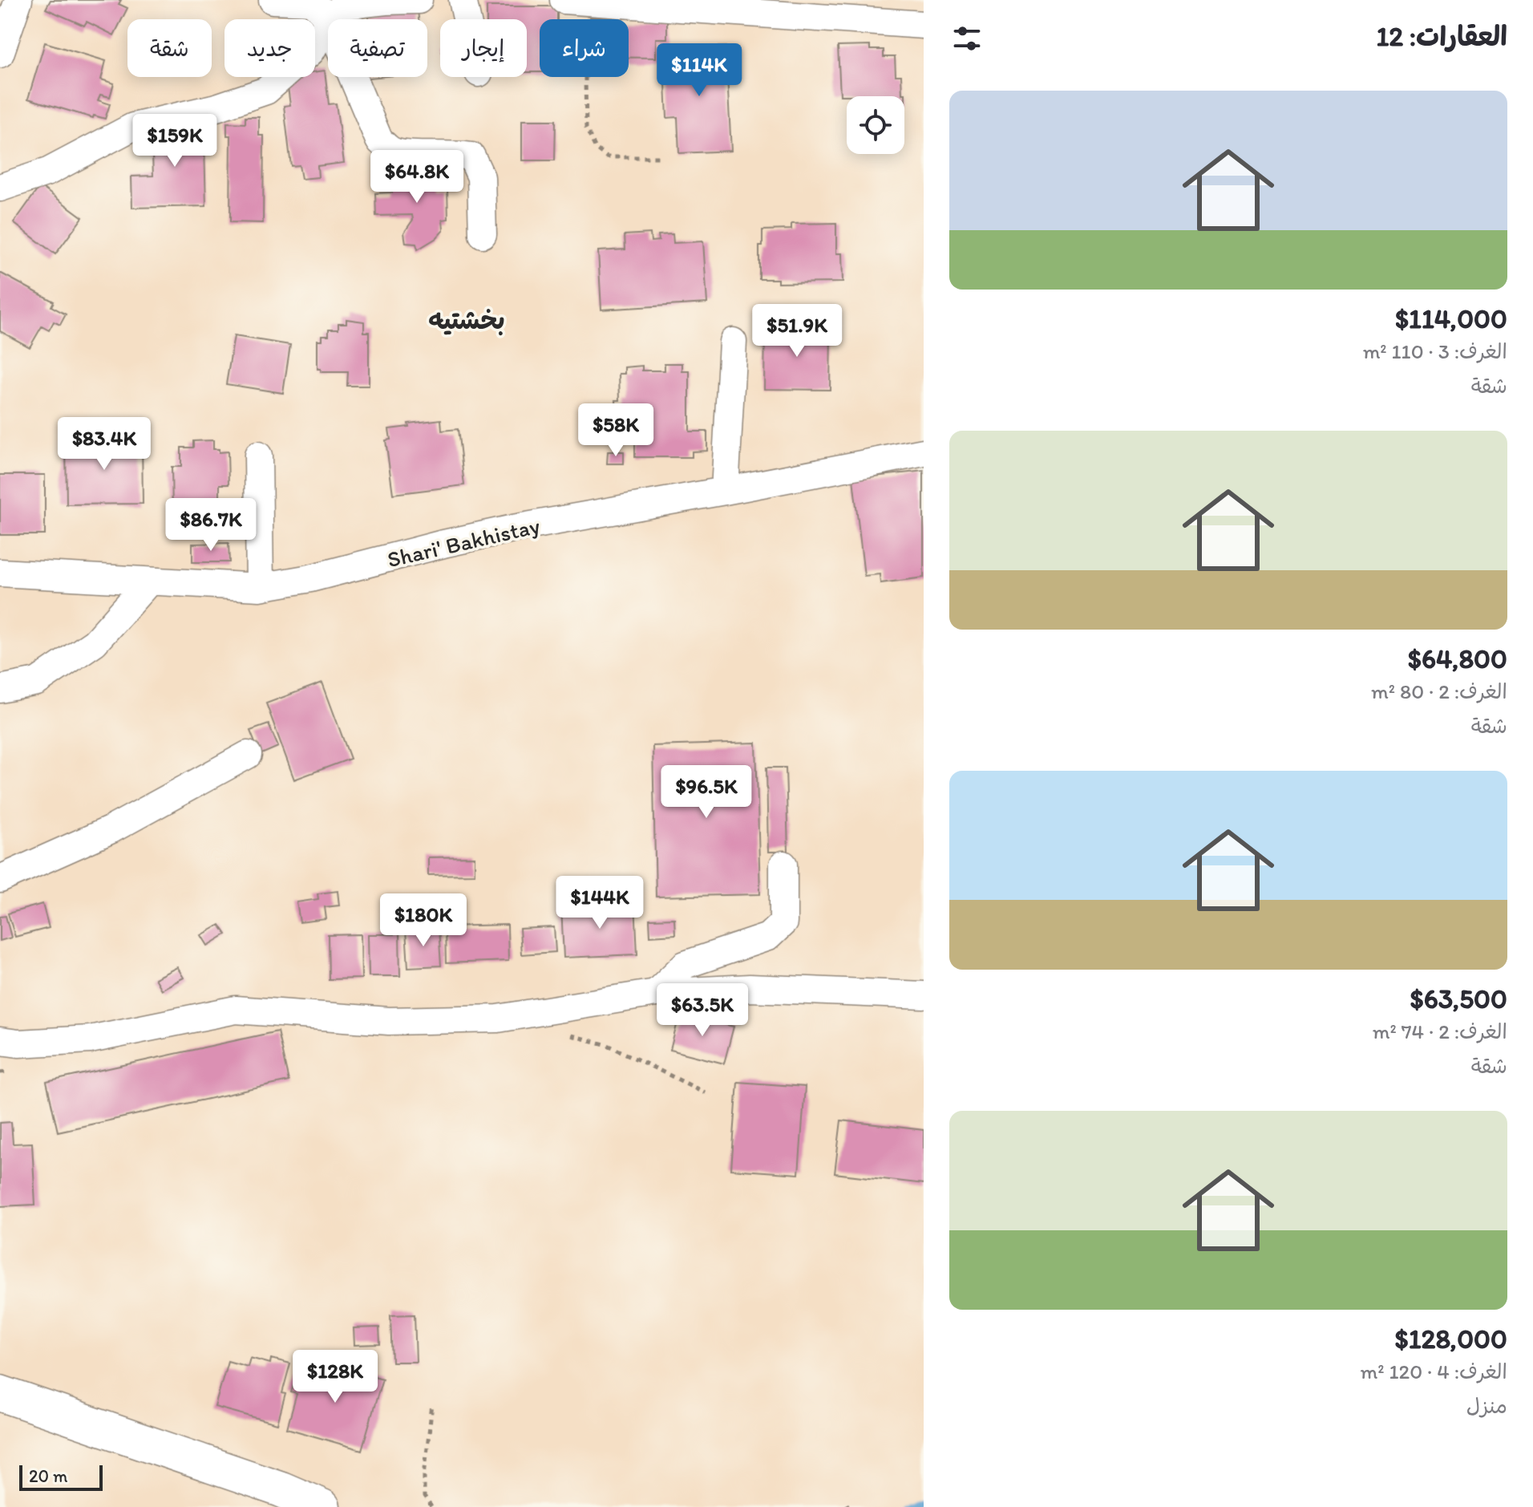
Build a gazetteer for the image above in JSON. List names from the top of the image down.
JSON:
{
  "streets": {
    "street": ["Shari' Bakhistay"]
  },
  "districts": ["بخشتيه"],
  "scale_bar": "20 m",
  "page": {
    "heading": "العقارات: 12",
    "chip": [
      "شراء",
      "إيجار",
      "تصفية",
      "جديد",
      "شقة"
    ],
    "price": [
      "$114K",
      "$159K",
      "$64.8K",
      "$51.9K",
      "$58K",
      "$83.4K",
      "$86.7K",
      "$96.5K",
      "$144K",
      "$180K",
      "$63.5K",
      "$128K"
    ],
    "list": [
      {
        "name": "$114,000",
        "note": "الغرف: 3 · 110 m² · شقة"
      },
      {
        "name": "$64,800",
        "note": "الغرف: 2 · 80 m² · شقة"
      },
      {
        "name": "$63,500",
        "note": "الغرف: 2 · 74 m² · شقة"
      },
      {
        "name": "$128,000",
        "note": "الغرف: 4 · 120 m² · منزل"
      }
    ],
    "scale": "20 m"
  }
}
